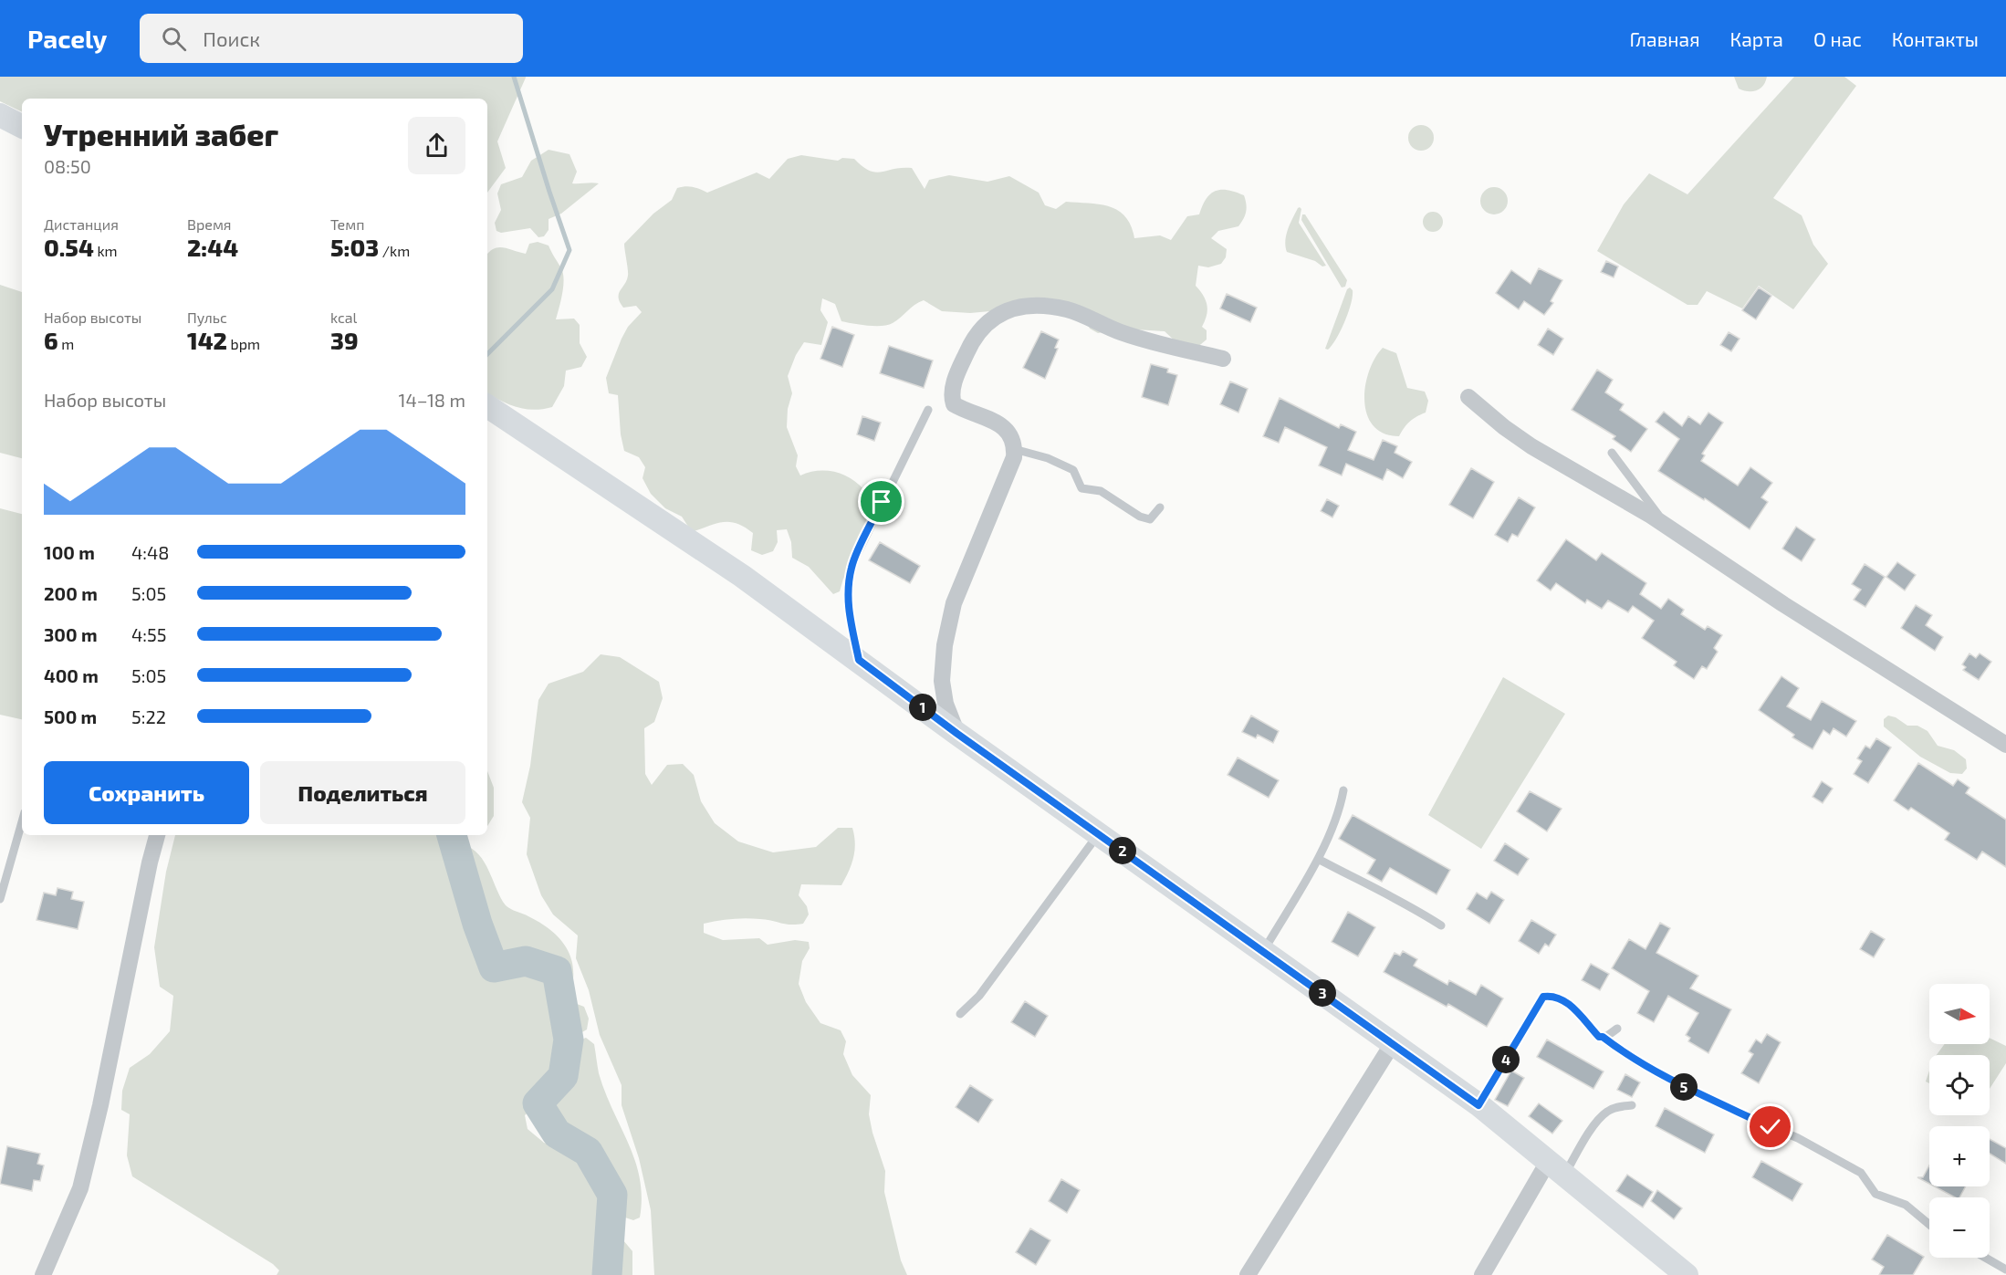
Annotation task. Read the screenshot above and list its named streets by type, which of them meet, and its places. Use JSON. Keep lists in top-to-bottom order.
{
  "north": "right",
  "page": {
    "header": "Pacely",
    "search": "Поиск",
    "nav": [
      "Главная",
      "Карта",
      "О нас",
      "Контакты"
    ],
    "heading": ["Утренний забег", "08:50"],
    "stats": [
      ["Дистанция", "0.54 km"],
      ["Время", "2:44"],
      ["Темп", "5:03 /km"],
      ["Набор высоты", "6 m"],
      ["Пульс", "142 bpm"],
      ["kcal", "39"]
    ],
    "chart": ["Набор высоты", "14–18 m"],
    "list": [
      {
        "name": "100 m",
        "note": "4:48"
      },
      {
        "name": "200 m",
        "note": "5:05"
      },
      {
        "name": "300 m",
        "note": "4:55"
      },
      {
        "name": "400 m",
        "note": "5:05"
      },
      {
        "name": "500 m",
        "note": "5:22"
      }
    ],
    "pins": [
      "1",
      "2",
      "3",
      "4",
      "5"
    ],
    "buttons": ["Сохранить", "Поделиться"],
    "map_buttons": ["+", "−"]
  }
}
